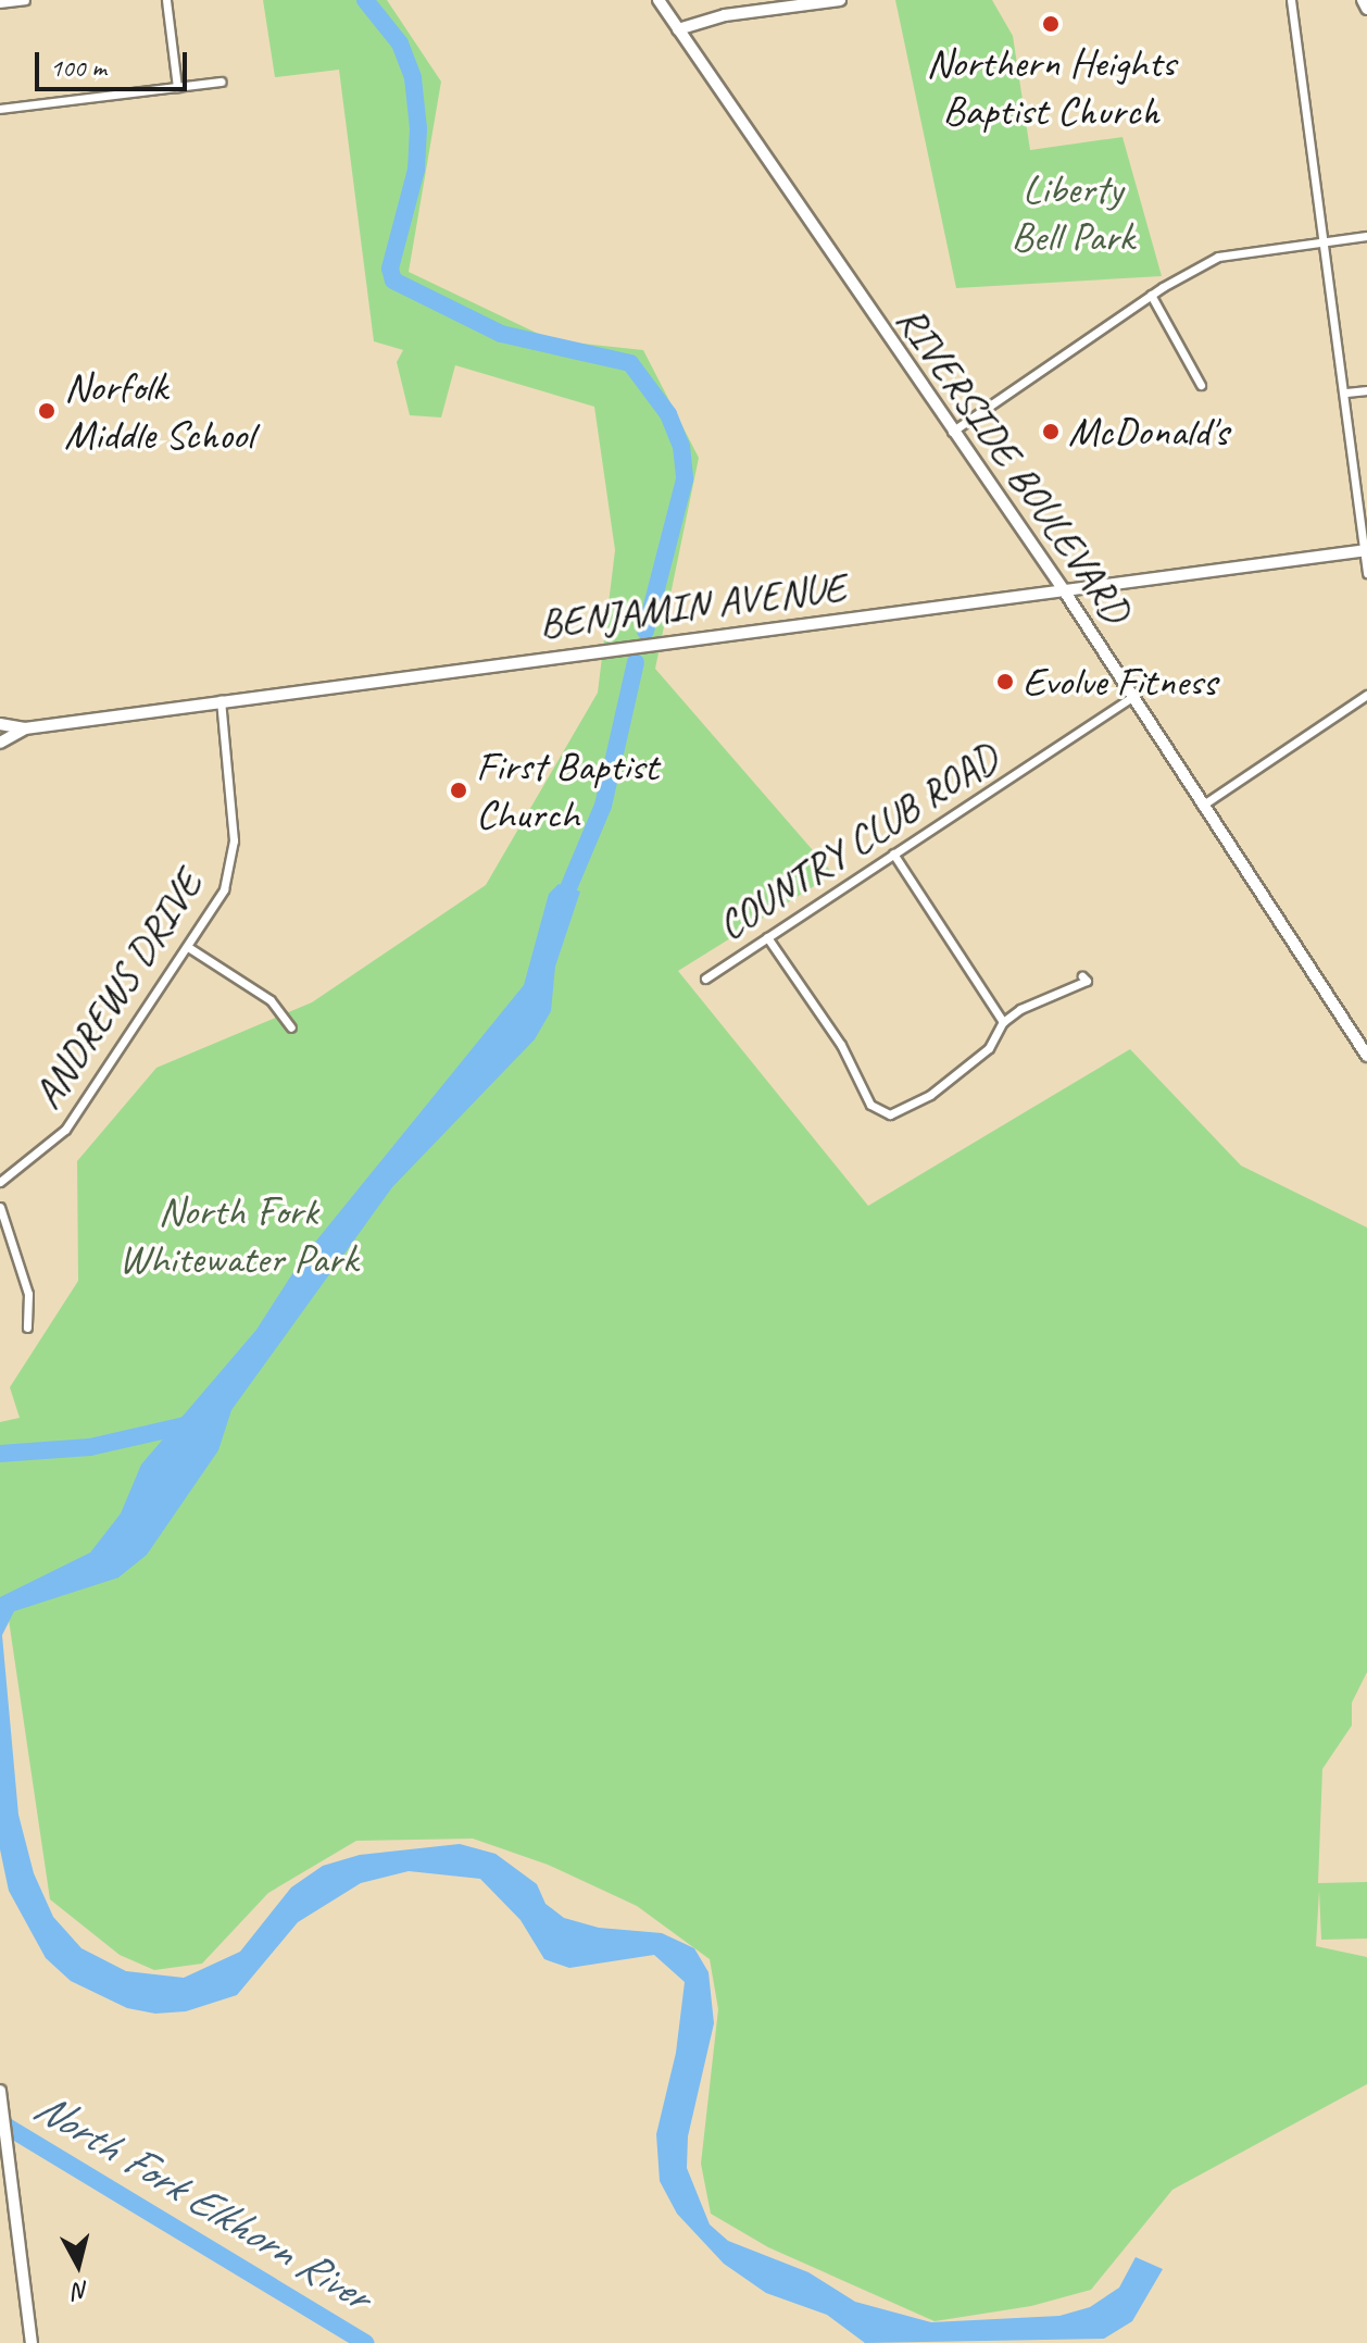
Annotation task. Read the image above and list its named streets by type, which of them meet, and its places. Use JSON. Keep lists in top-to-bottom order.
{
  "streets": {
    "main road": ["RIVERSIDE BOULEVARD", "BENJAMIN AVENUE"],
    "street": ["COUNTRY CLUB ROAD", "ANDREWS DRIVE"]
  },
  "crossings": [
    ["RIVERSIDE BOULEVARD", "BENJAMIN AVENUE"],
    ["RIVERSIDE BOULEVARD", "COUNTRY CLUB ROAD"],
    ["BENJAMIN AVENUE", "ANDREWS DRIVE"]
  ],
  "water": ["North Fork Elkhorn River"],
  "parks": ["Liberty Bell Park", "North Fork Whitewater Park"],
  "places": [
    "Northern Heights Baptist Church",
    "Norfolk Middle School",
    "McDonald's",
    "Evolve Fitness",
    "First Baptist Church"
  ],
  "scale_bar": "100 m",
  "north": "bottom"
}
